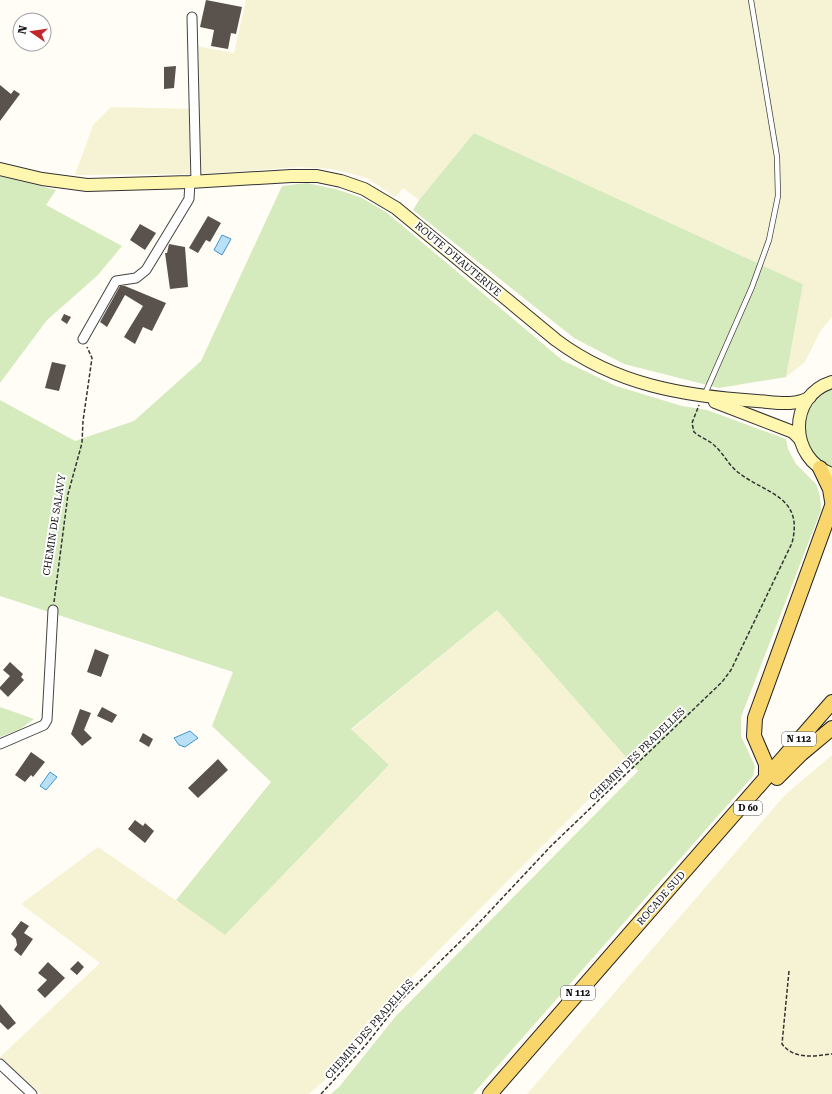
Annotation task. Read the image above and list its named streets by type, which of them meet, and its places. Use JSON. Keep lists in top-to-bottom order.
{
  "streets": {
    "main road": ["N 112", "D 60", "ROCADE SUD"],
    "street": ["ROUTE D'HAUTERIVE"],
    "path": ["CHEMIN DE SALAVY", "CHEMIN DES PRADELLES"]
  },
  "crossings": [
    ["ROUTE D'HAUTERIVE", "CHEMIN DES PRADELLES"],
    ["D 60", "ROCADE SUD"]
  ],
  "north": "left"
}
